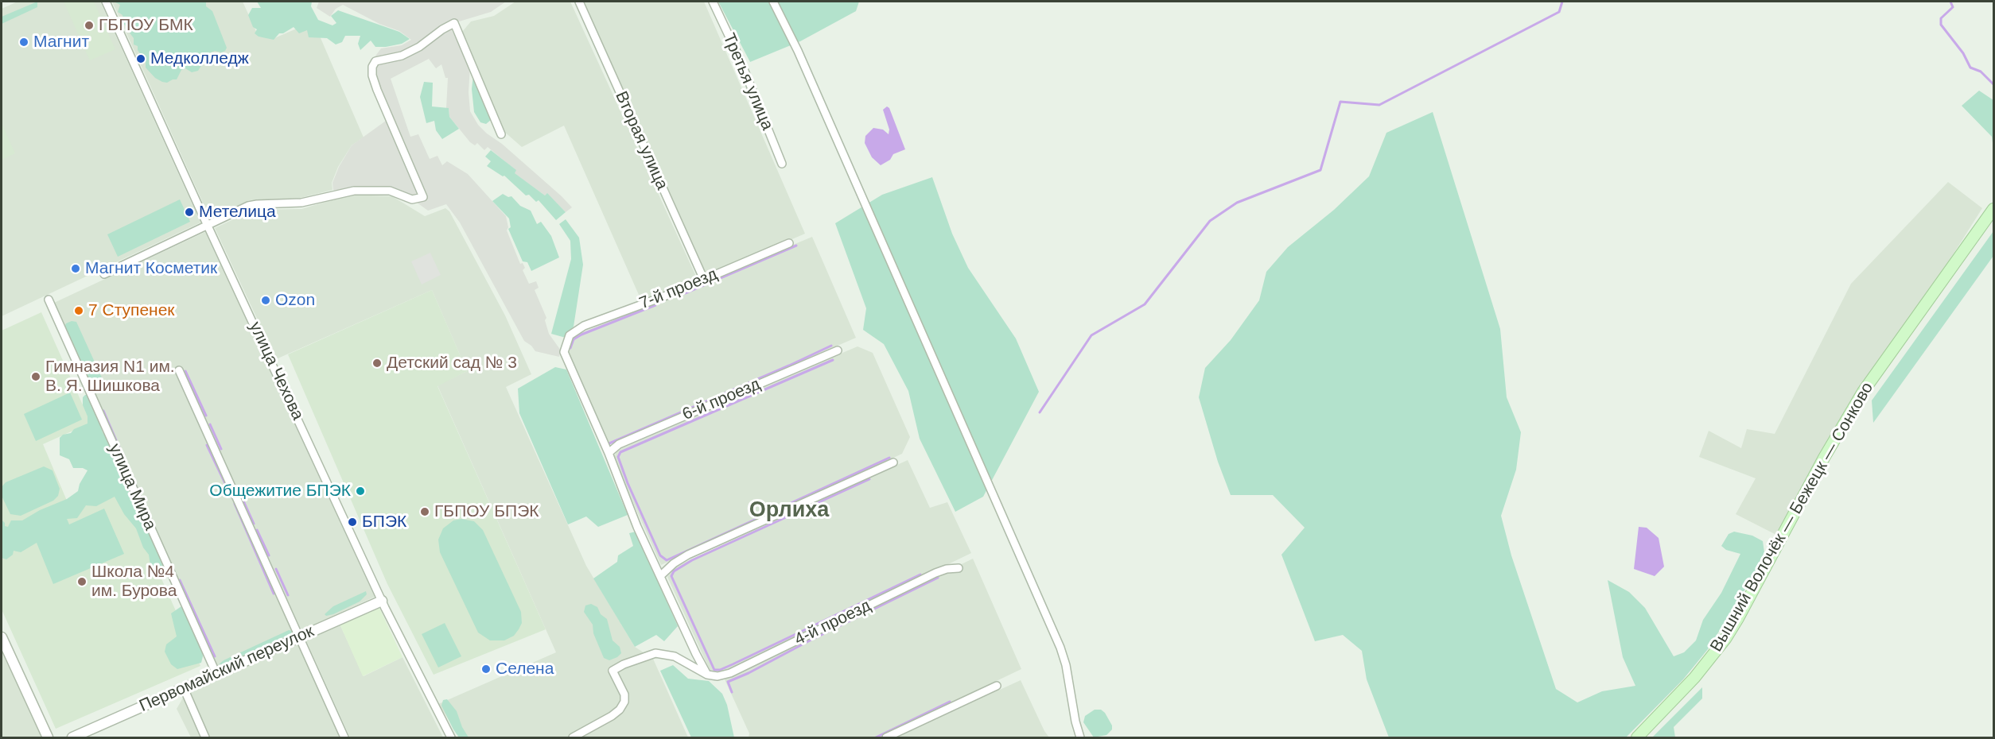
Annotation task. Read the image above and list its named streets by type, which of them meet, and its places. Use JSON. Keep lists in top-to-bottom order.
{
  "streets": {
    "main road": ["Вышний Волочёк — Бежецк — Сонково"],
    "street": [
      "Третья улица",
      "Вторая улица",
      "7-й проезд",
      "улица Чехова",
      "6-й проезд",
      "улица Мира",
      "4-й проезд",
      "Первомайский переулок"
    ]
  },
  "crossings": [
    ["Вторая улица", "7-й проезд"],
    ["7-й проезд", "6-й проезд"],
    ["улица Чехова", "Первомайский переулок"],
    ["улица Мира", "Первомайский переулок"]
  ],
  "districts": ["Орлиха"],
  "places": [
    "ГБПОУ БМК",
    "Магнит",
    "Медколледж",
    "Метелица",
    "Магнит Косметик",
    "Ozon",
    "7 Ступенек",
    "Детский сад № 3",
    "Гимназия N1 им. В. Я. Шишкова",
    "Общежитие БПЭК",
    "ГБПОУ БПЭК",
    "БПЭК",
    "Школа №4 им. Бурова",
    "Селена"
  ]
}
